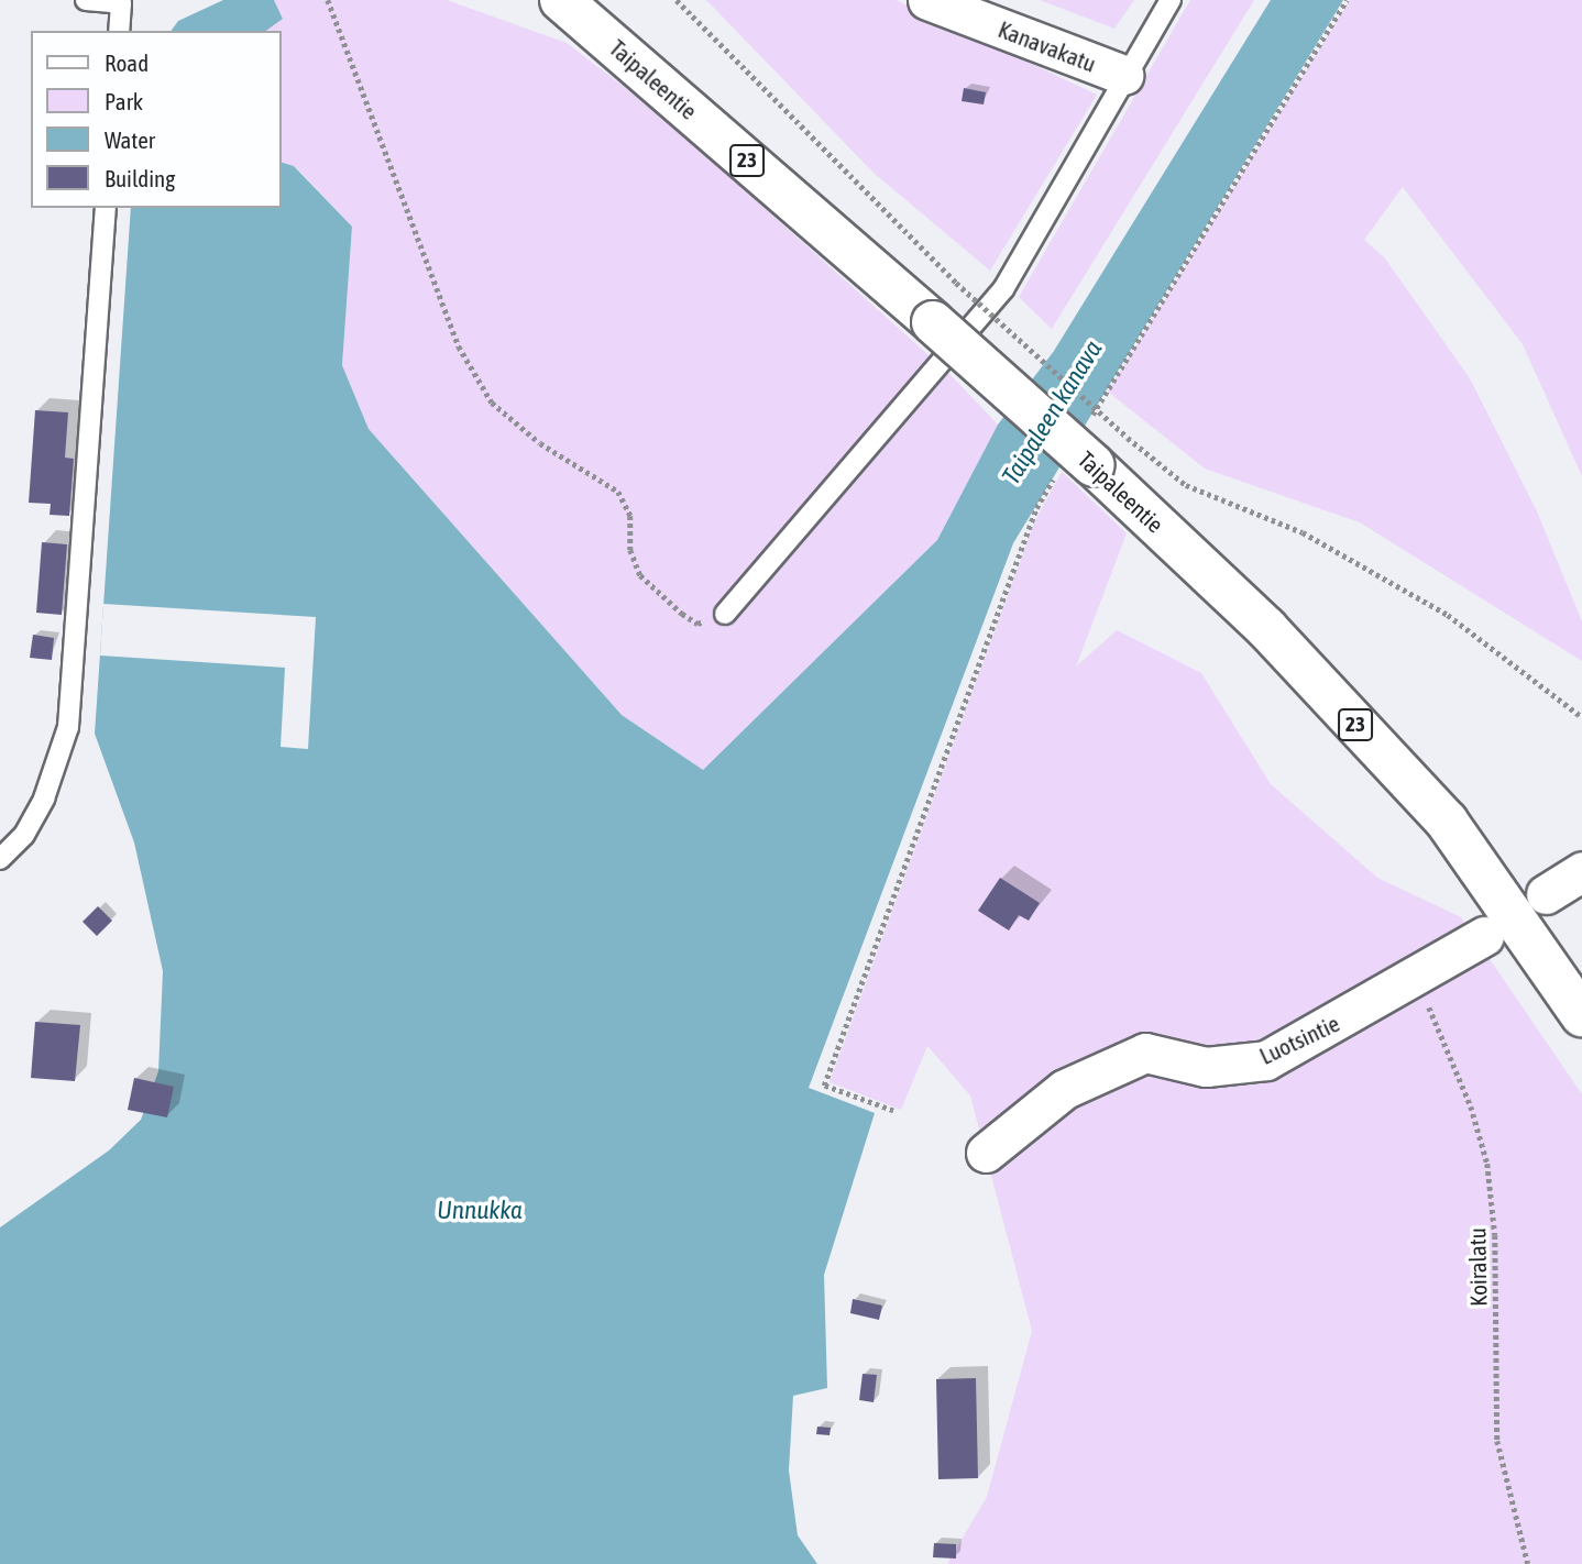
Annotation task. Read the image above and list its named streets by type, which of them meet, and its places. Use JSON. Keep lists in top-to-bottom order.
{
  "streets": {
    "highway": ["Taipaleentie", "23"],
    "street": ["Kanavakatu", "Luotsintie"],
    "path": ["Koiralatu"]
  },
  "crossings": [
    ["Luotsintie", "Koiralatu"]
  ],
  "water": ["Taipaleen kanava", "Unnukka"],
  "legend": [
    "Road",
    "Park",
    "Water",
    "Building"
  ]
}
